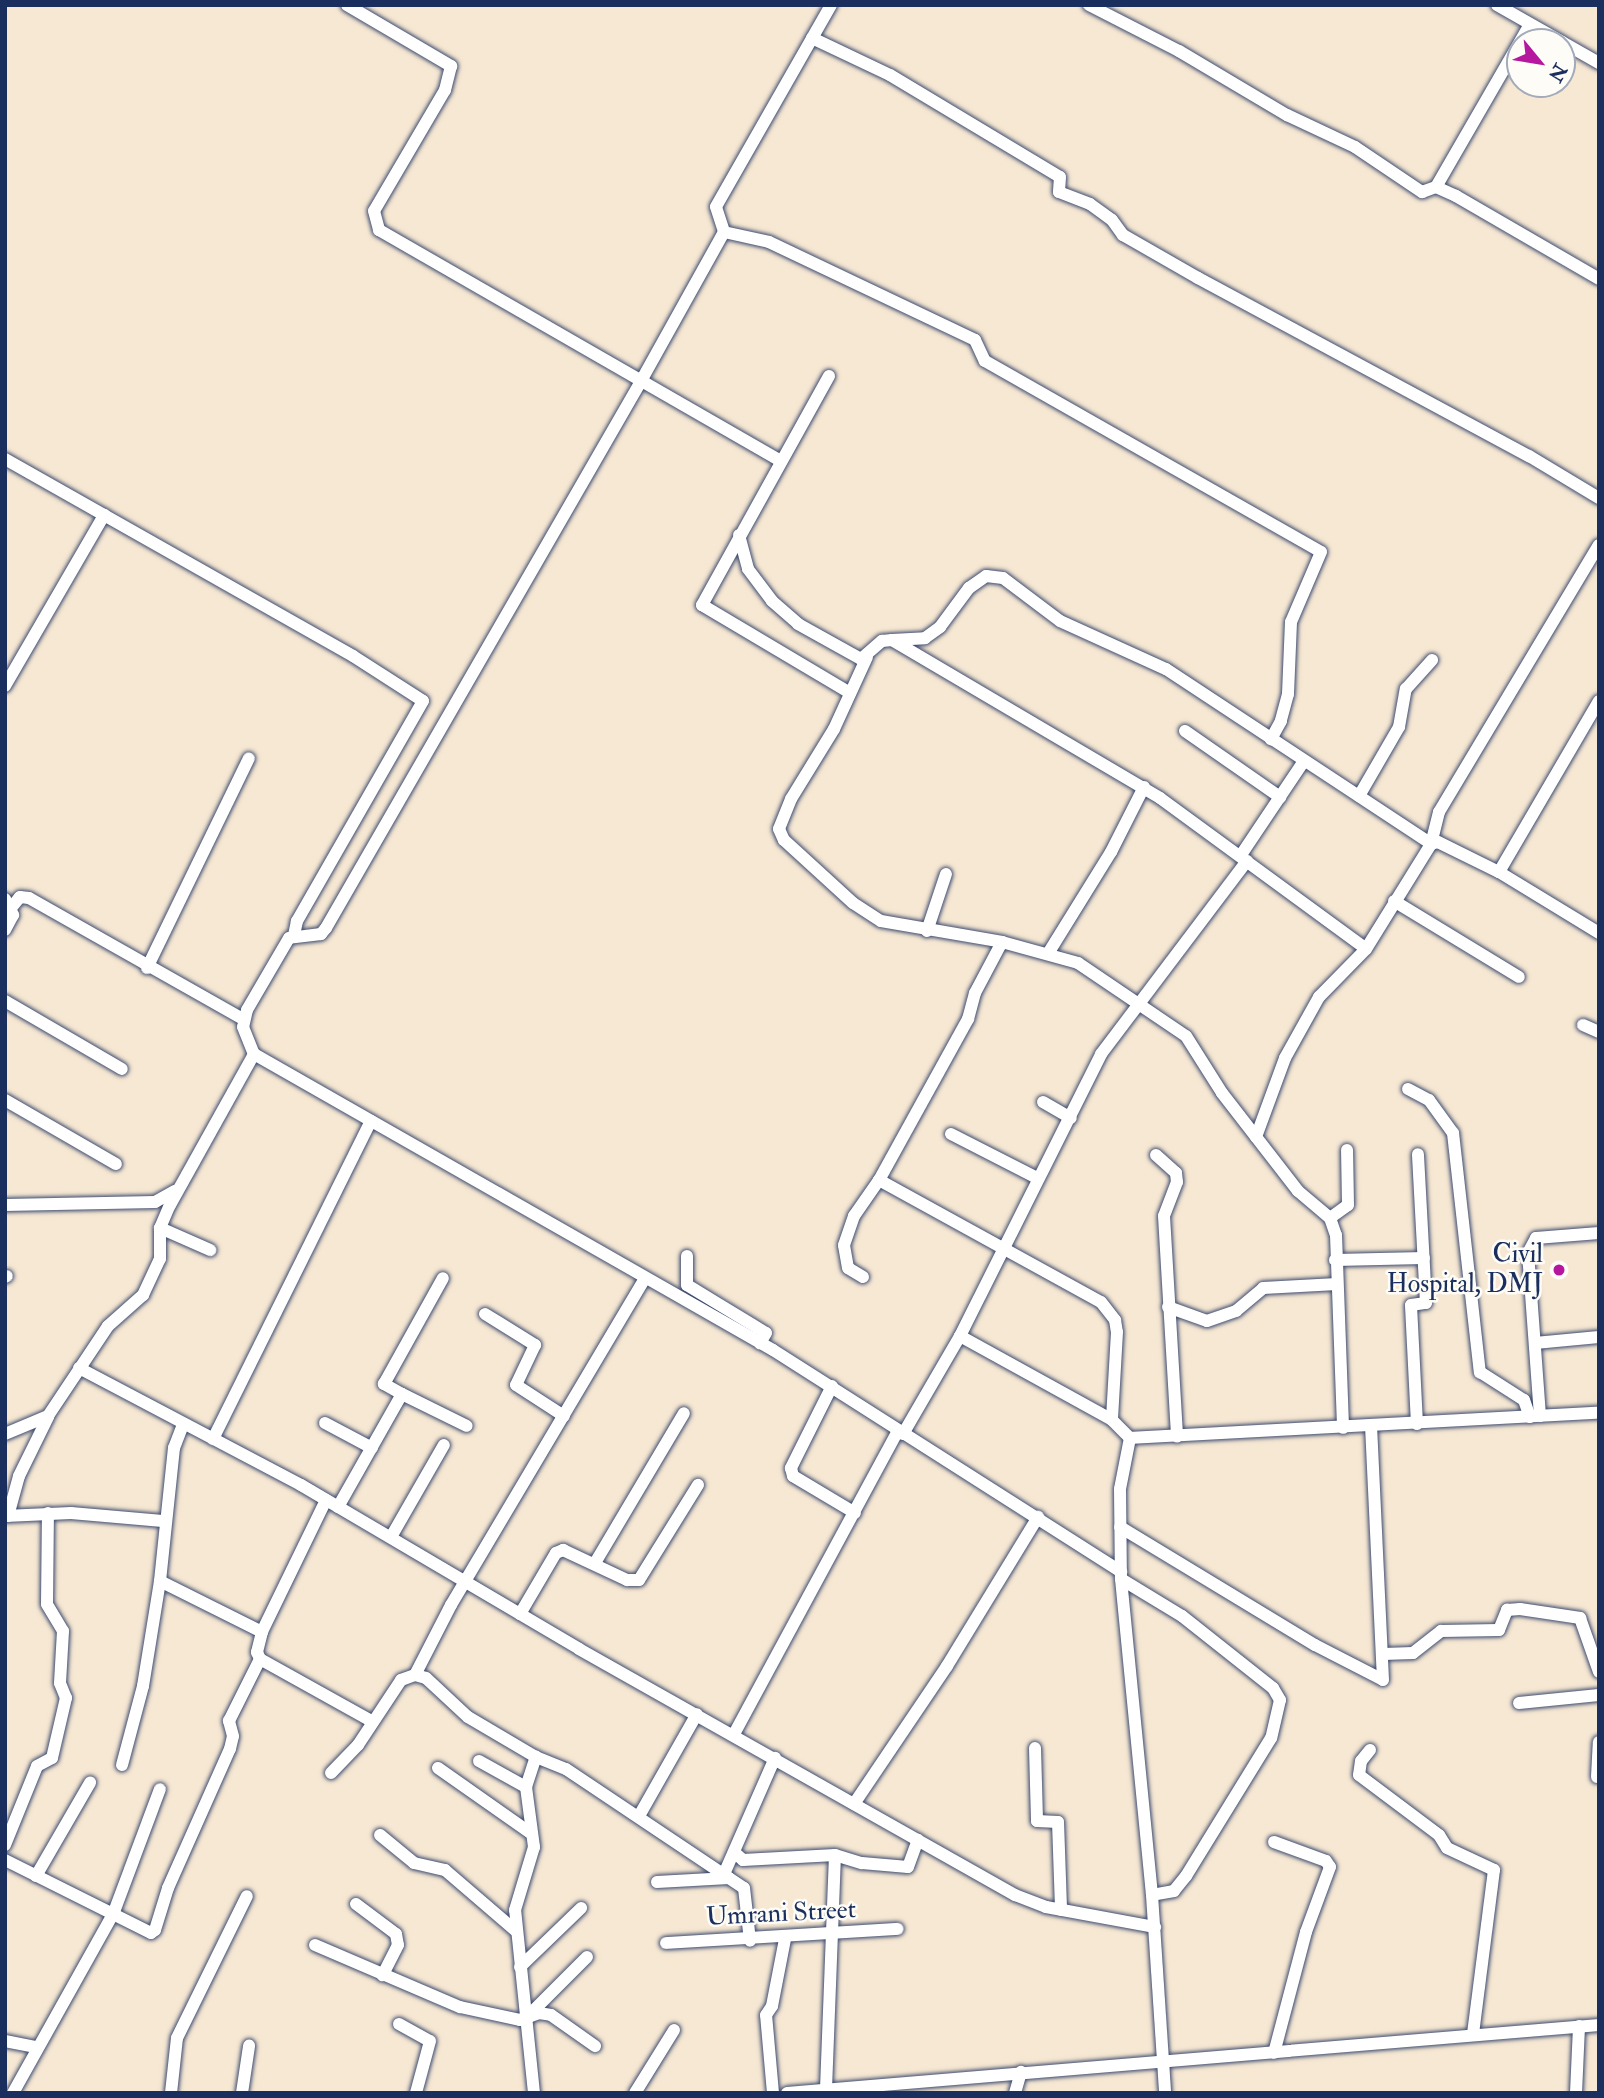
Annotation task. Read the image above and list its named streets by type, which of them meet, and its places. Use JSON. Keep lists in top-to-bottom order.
{
  "streets": {
    "street": ["Umrani Street"]
  },
  "places": ["Civil Hospital, DMJ"],
  "north": "bottom right"
}
